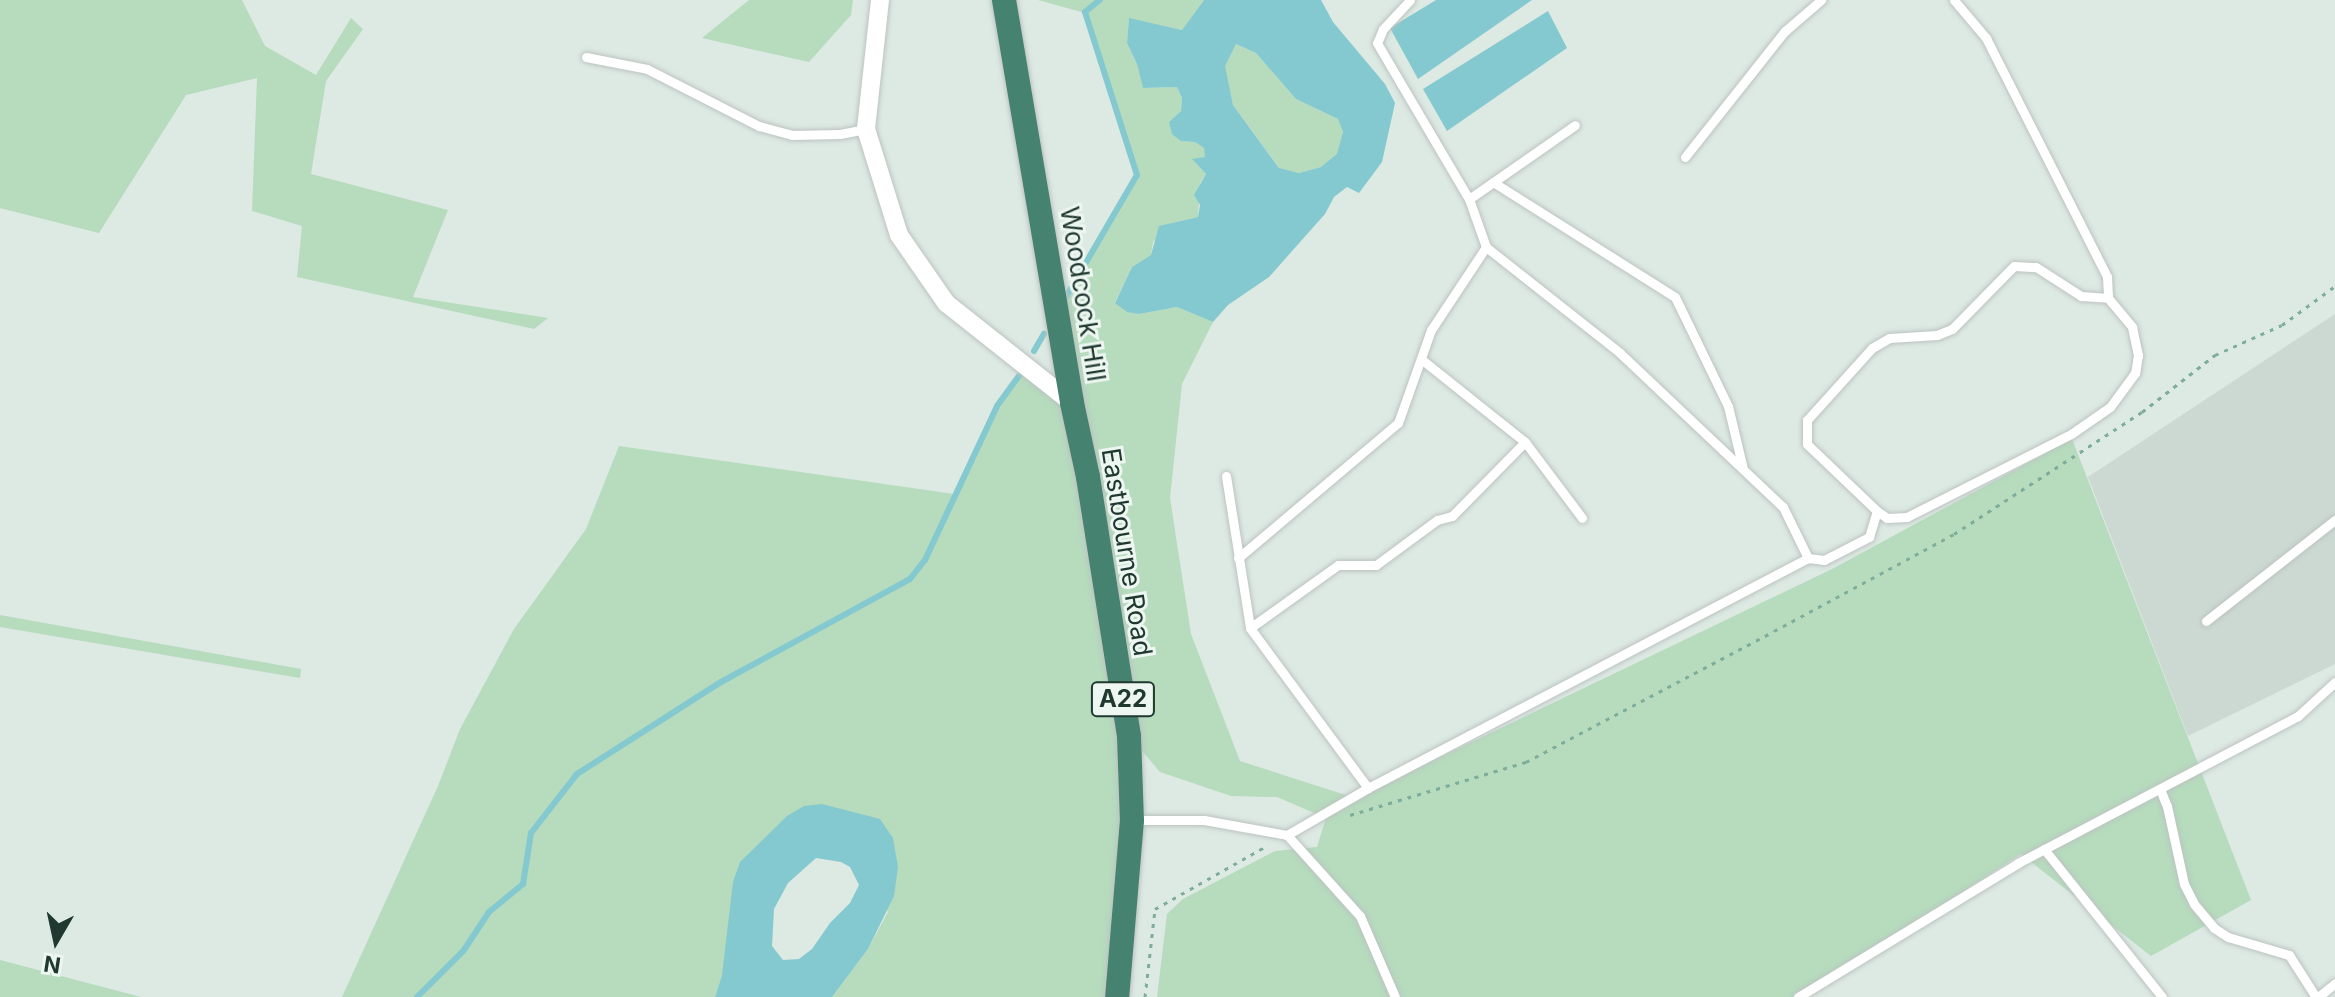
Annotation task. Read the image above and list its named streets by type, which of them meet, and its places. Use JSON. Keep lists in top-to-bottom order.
{
  "streets": {
    "highway": ["Woodcock Hill", "Eastbourne Road", "A22"]
  },
  "crossings": [
    ["Woodcock Hill", "Eastbourne Road"]
  ],
  "north": "bottom"
}
